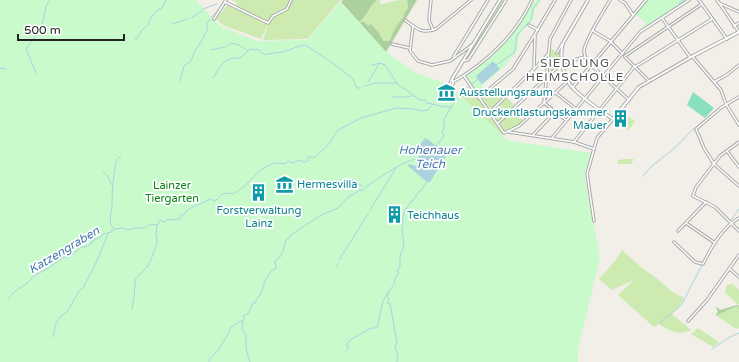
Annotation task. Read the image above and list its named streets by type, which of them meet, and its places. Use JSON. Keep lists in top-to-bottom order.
{
  "districts": ["SIEDLUNG HEIMSCHOLLE"],
  "water": ["Hohenauer Teich", "Katzengraben"],
  "parks": ["Lainzer Tiergarten"],
  "places": {
    "museum": ["Ausstellungsraum", "Hermesvilla"],
    "building": ["Druckentlastungskammer Mauer", "Forstverwaltung Lainz", "Teichhaus"]
  },
  "scale_bar": "500 m"
}
